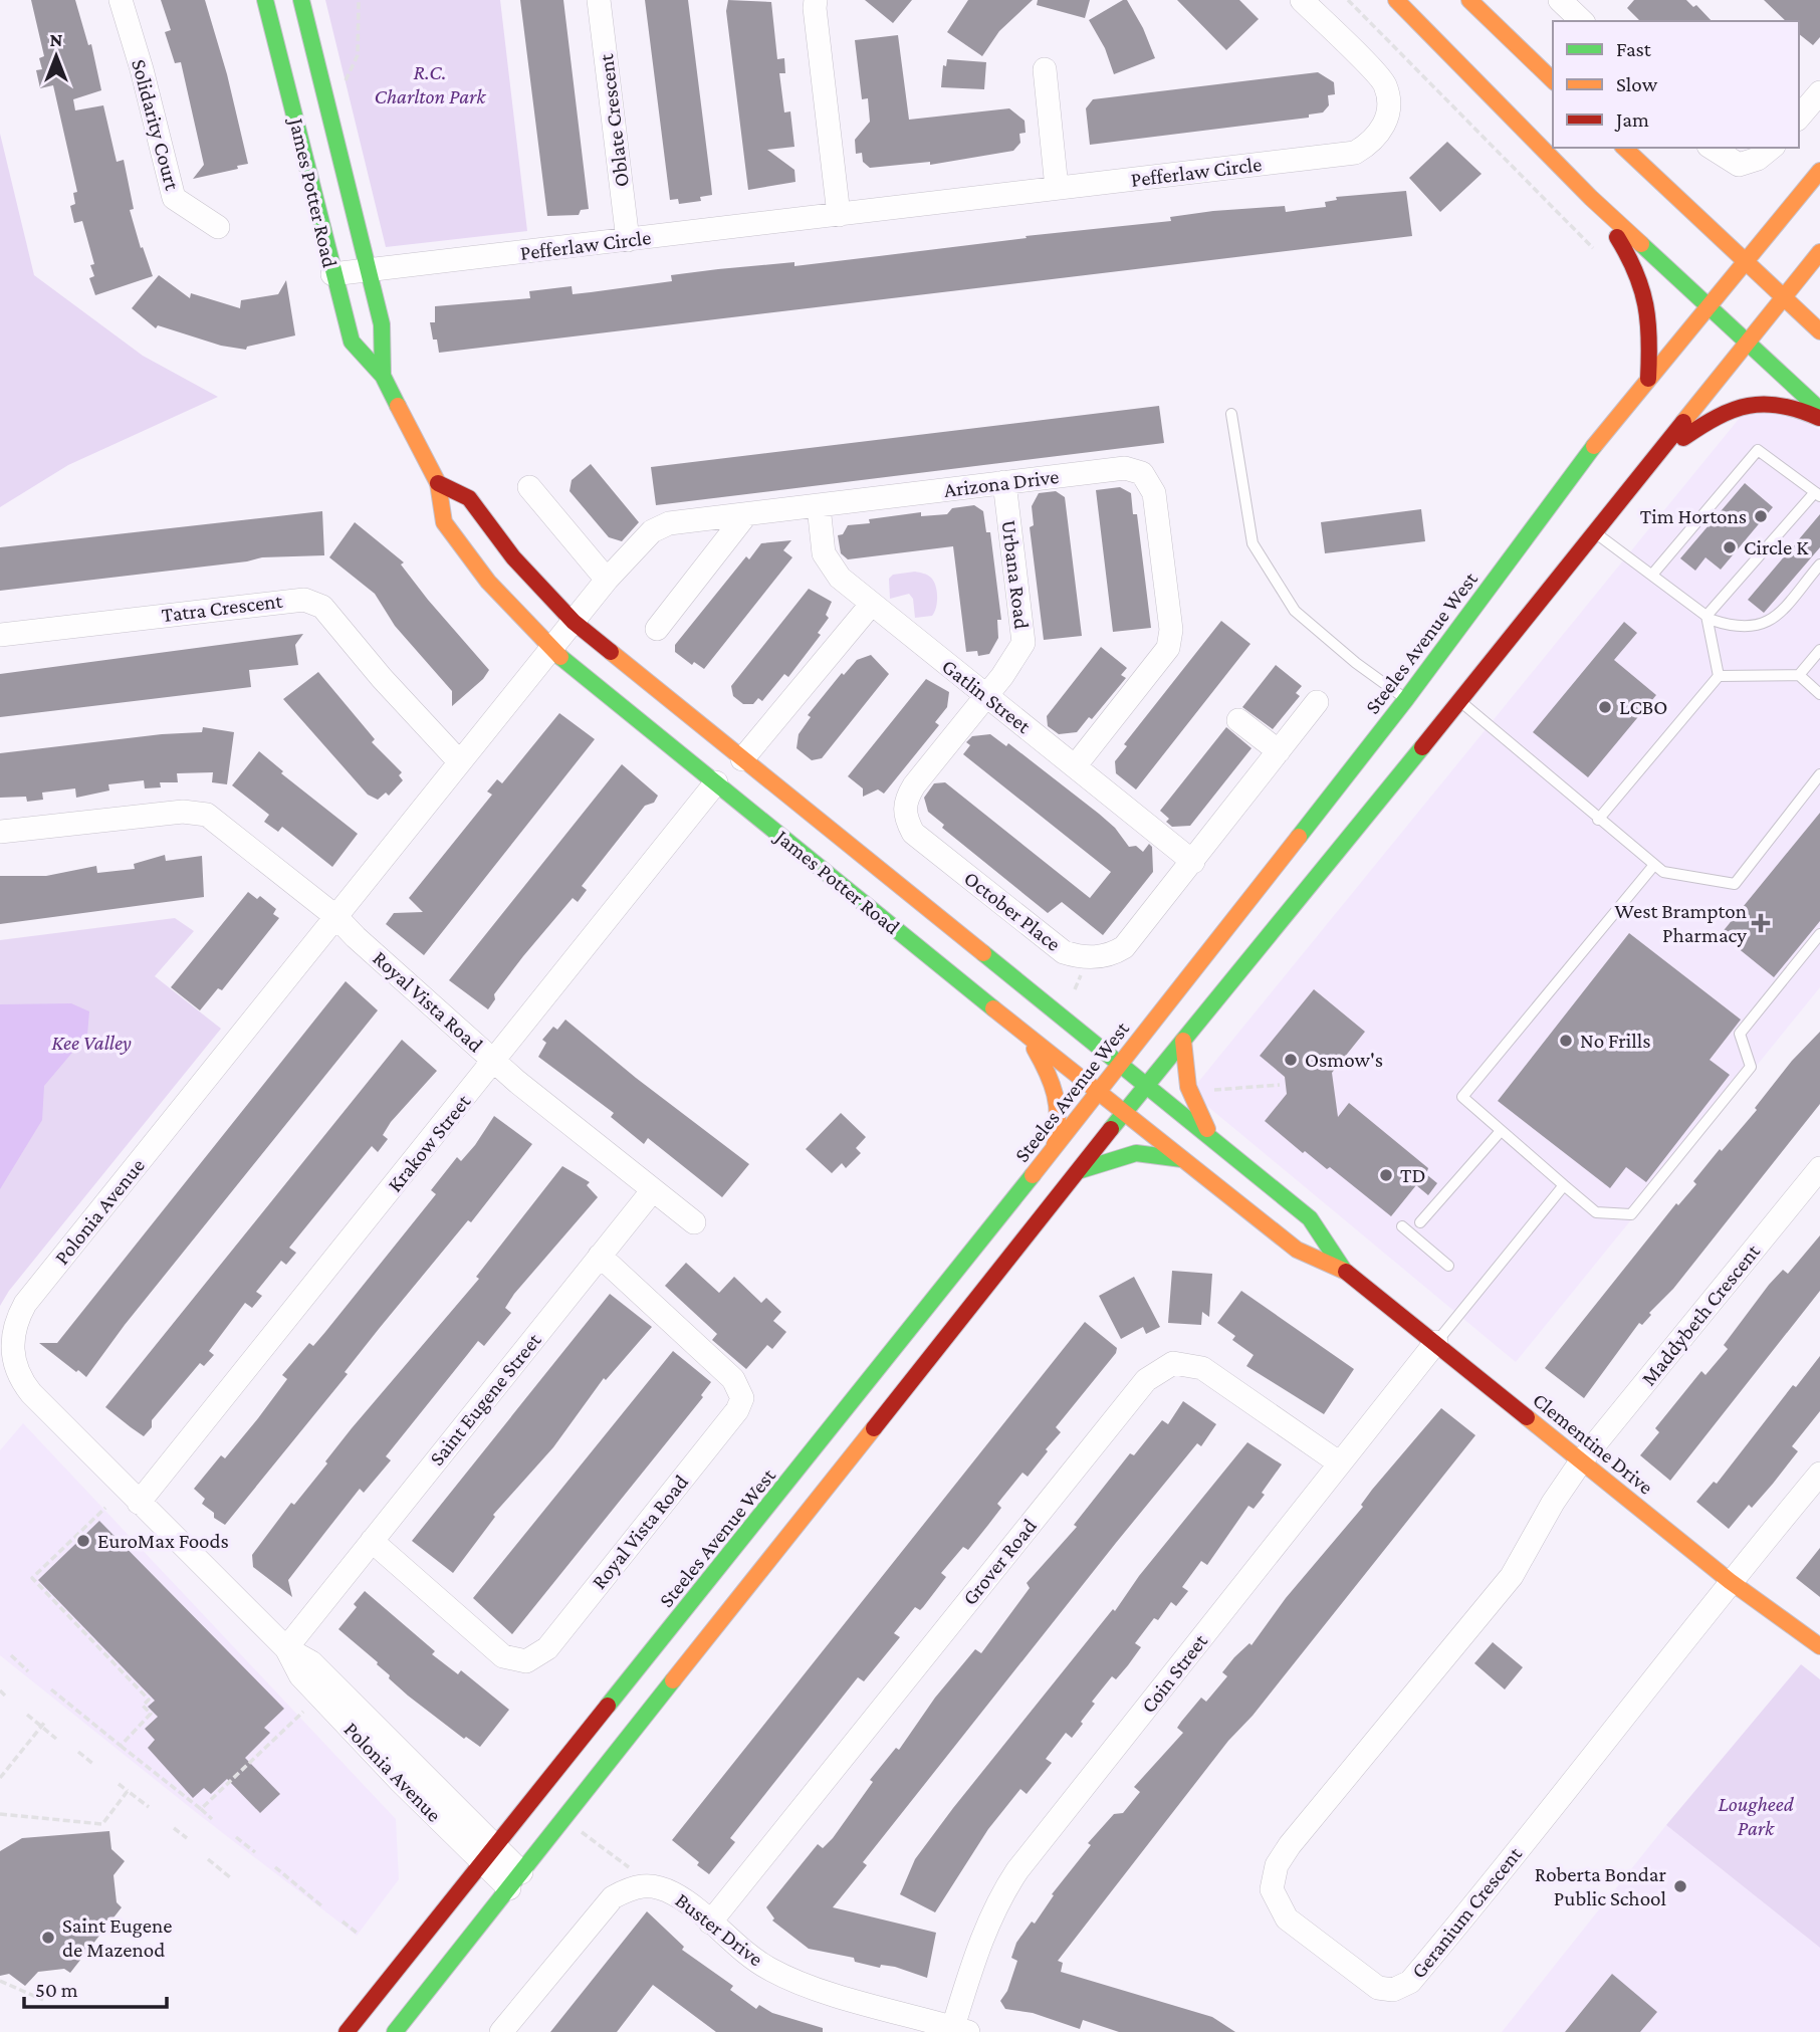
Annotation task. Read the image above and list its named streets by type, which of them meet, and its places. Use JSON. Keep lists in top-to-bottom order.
{
  "streets": {
    "main road": ["James Potter Road", "Steeles Avenue West", "Clementine Drive"],
    "street": [
      "Oblate Crescent",
      "Solidarity Court",
      "Pefferlaw Circle",
      "Arizona Drive",
      "Urbana Road",
      "Tatra Crescent",
      "Gatlin Street",
      "October Place",
      "Royal Vista Road",
      "Krakow Street",
      "Polonia Avenue",
      "Maddybeth Crescent",
      "Saint Eugene Street",
      "Grover Road",
      "Coin Street",
      "Geranium Crescent",
      "Buster Drive"
    ]
  },
  "crossings": [
    ["Oblate Crescent", "Pefferlaw Circle"],
    ["Pefferlaw Circle", "James Potter Road"],
    ["James Potter Road", "Arizona Drive"],
    ["James Potter Road", "Steeles Avenue West"],
    ["James Potter Road", "Krakow Street"],
    ["James Potter Road", "Clementine Drive"],
    ["Arizona Drive", "Urbana Road"],
    ["Arizona Drive", "Gatlin Street"],
    ["Urbana Road", "Gatlin Street"],
    ["Urbana Road", "October Place"],
    ["Tatra Crescent", "Polonia Avenue"],
    ["Steeles Avenue West", "Polonia Avenue"],
    ["Gatlin Street", "October Place"],
    ["Royal Vista Road", "Krakow Street"],
    ["Royal Vista Road", "Polonia Avenue"],
    ["Royal Vista Road", "Saint Eugene Street"],
    ["Krakow Street", "Polonia Avenue"],
    ["Polonia Avenue", "Saint Eugene Street"],
    ["Maddybeth Crescent", "Clementine Drive"],
    ["Maddybeth Crescent", "Geranium Crescent"],
    ["Clementine Drive", "Coin Street"],
    ["Clementine Drive", "Geranium Crescent"],
    ["Grover Road", "Coin Street"],
    ["Grover Road", "Buster Drive"],
    ["Coin Street", "Buster Drive"]
  ],
  "parks": ["R.C. Charlton Park", "Kee Valley", "Lougheed Park"],
  "places": {
    "other": [
      "Tim Hortons",
      "Circle K",
      "LCBO",
      "No Frills",
      "Osmow's",
      "TD",
      "EuroMax Foods",
      "Roberta Bondar Public School",
      "Saint Eugene de Mazenod"
    ],
    "health": ["West Brampton Pharmacy"]
  },
  "legend": ["Fast", "Slow", "Jam"],
  "scale_bar": "50 m",
  "north": "top"
}
